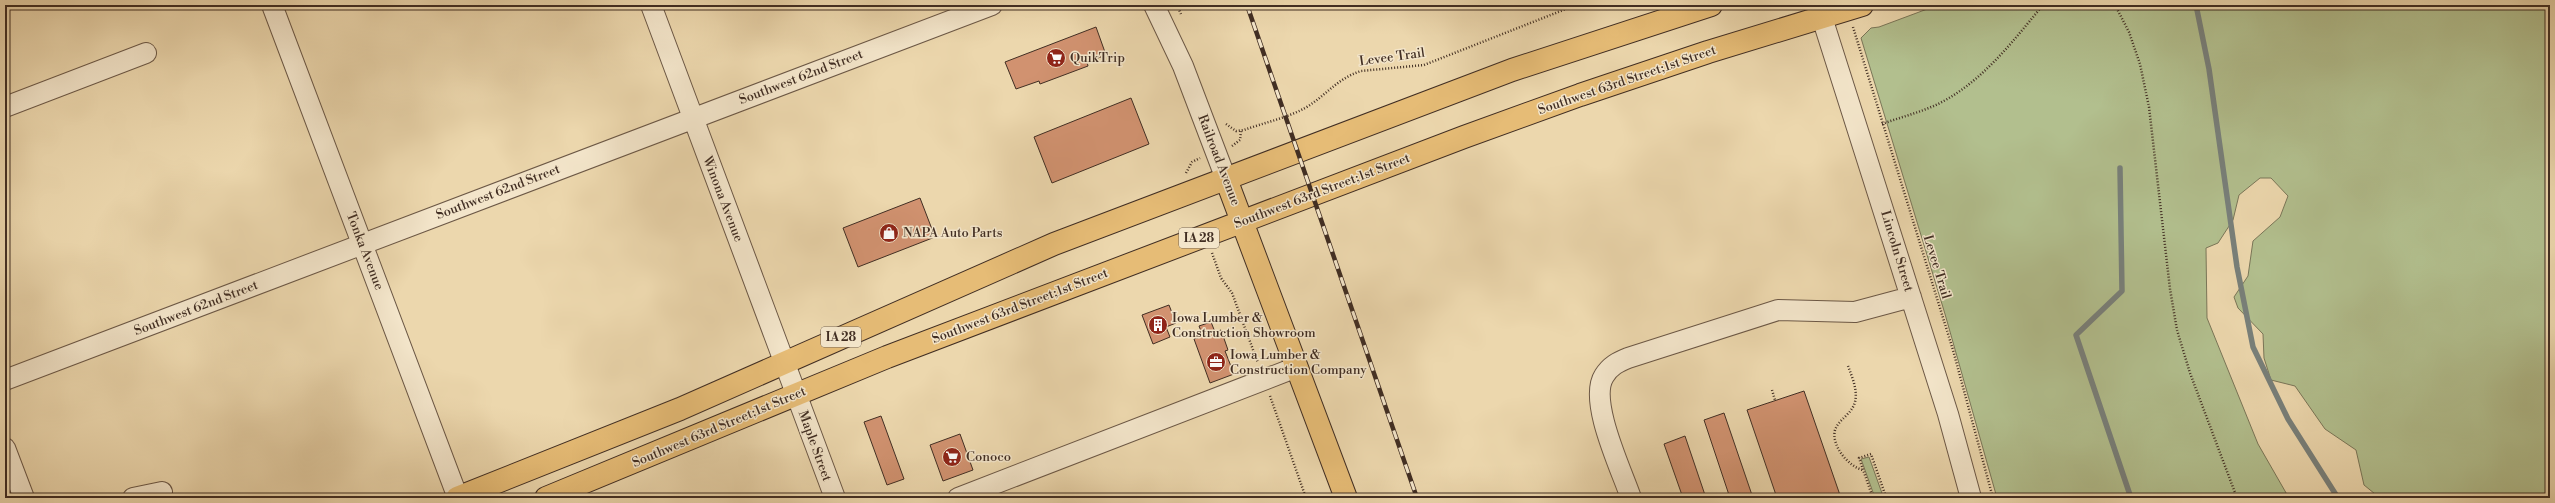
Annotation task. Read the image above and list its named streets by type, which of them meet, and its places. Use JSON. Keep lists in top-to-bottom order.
{
  "streets": {
    "main road": ["Southwest 63rd Street;1st Street", "Railroad Avenue", "IA 28"],
    "street": [
      "Southwest 62nd Street",
      "Winona Avenue",
      "Tonka Avenue",
      "Lincoln Street",
      "Maple Street"
    ],
    "path": ["Levee Trail"]
  },
  "crossings": [
    ["Southwest 62nd Street", "Winona Avenue"],
    ["Southwest 62nd Street", "Tonka Avenue"],
    ["Southwest 63rd Street;1st Street", "Railroad Avenue"],
    ["Southwest 63rd Street;1st Street", "Winona Avenue"],
    ["Southwest 63rd Street;1st Street", "Lincoln Street"],
    ["Southwest 63rd Street;1st Street", "Maple Street"],
    ["Railroad Avenue", "IA 28"],
    ["Winona Avenue", "IA 28"],
    ["Winona Avenue", "Maple Street"],
    ["IA 28", "Tonka Avenue"]
  ],
  "places": {
    "supermarket": ["QuikTrip", "Conoco"],
    "shop": ["NAPA Auto Parts"],
    "building": ["Iowa Lumber & Construction Showroom"],
    "office": ["Iowa Lumber & Construction Company"]
  }
}
